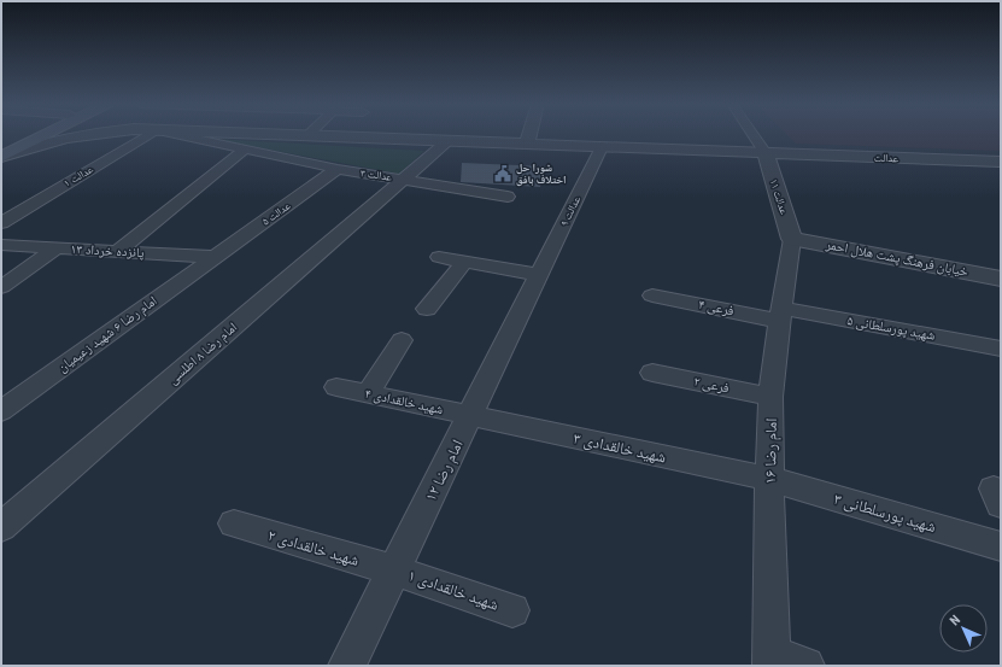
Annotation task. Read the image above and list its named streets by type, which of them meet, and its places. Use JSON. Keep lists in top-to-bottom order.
{
  "streets": {
    "street": [
      "عدالت",
      "عدالت ۳",
      "عدالت ۱",
      "عدالت ۱۱",
      "عدالت ۹",
      "عدالت ۵",
      "پانزده خرداد ۱۳",
      "خیابان فرهنگ پشت هلال احمر",
      "فرعی ۴",
      "شهید پورسلطانی ۵",
      "امام رضا ۶ شهید زعیمیان",
      "امام رضا ۸ اطلسی",
      "فرعی ۲",
      "شهید خالقدادی ۴",
      "شهید خالقدادی ۳",
      "امام رضا ۱۶",
      "امام رضا ۱۲",
      "شهید پورسلطانی ۳",
      "شهید خالقدادی ۲",
      "شهید خالقدادی ۱"
    ]
  },
  "crossings": [
    ["عدالت", "عدالت ۱۱"],
    ["عدالت", "عدالت ۹"],
    ["عدالت", "امام رضا ۸ اطلسی"],
    ["عدالت ۳", "عدالت ۵"],
    ["عدالت ۳", "امام رضا ۸ اطلسی"],
    ["عدالت ۱۱", "خیابان فرهنگ پشت هلال احمر"],
    ["عدالت ۱۱", "امام رضا ۱۶"],
    ["عدالت ۹", "امام رضا ۱۲"],
    ["عدالت ۵", "پانزده خرداد ۱۳"],
    ["عدالت ۵", "امام رضا ۶ شهید زعیمیان"],
    ["پانزده خرداد ۱۳", "امام رضا ۶ شهید زعیمیان"],
    ["خیابان فرهنگ پشت هلال احمر", "امام رضا ۱۶"],
    ["فرعی ۴", "شهید پورسلطانی ۵"],
    ["فرعی ۴", "امام رضا ۱۶"],
    ["شهید پورسلطانی ۵", "امام رضا ۱۶"],
    ["فرعی ۲", "امام رضا ۱۶"],
    ["شهید خالقدادی ۴", "شهید خالقدادی ۳"],
    ["شهید خالقدادی ۴", "امام رضا ۱۲"],
    ["شهید خالقدادی ۳", "امام رضا ۱۶"],
    ["شهید خالقدادی ۳", "امام رضا ۱۲"],
    ["شهید خالقدادی ۳", "شهید پورسلطانی ۳"],
    ["امام رضا ۱۶", "شهید پورسلطانی ۳"],
    ["امام رضا ۱۲", "شهید خالقدادی ۲"],
    ["امام رضا ۱۲", "شهید خالقدادی ۱"],
    ["شهید خالقدادی ۲", "شهید خالقدادی ۱"]
  ],
  "places": {
    "public building": ["شورا حل اختلاف بافق"]
  },
  "north": "top left"
}
